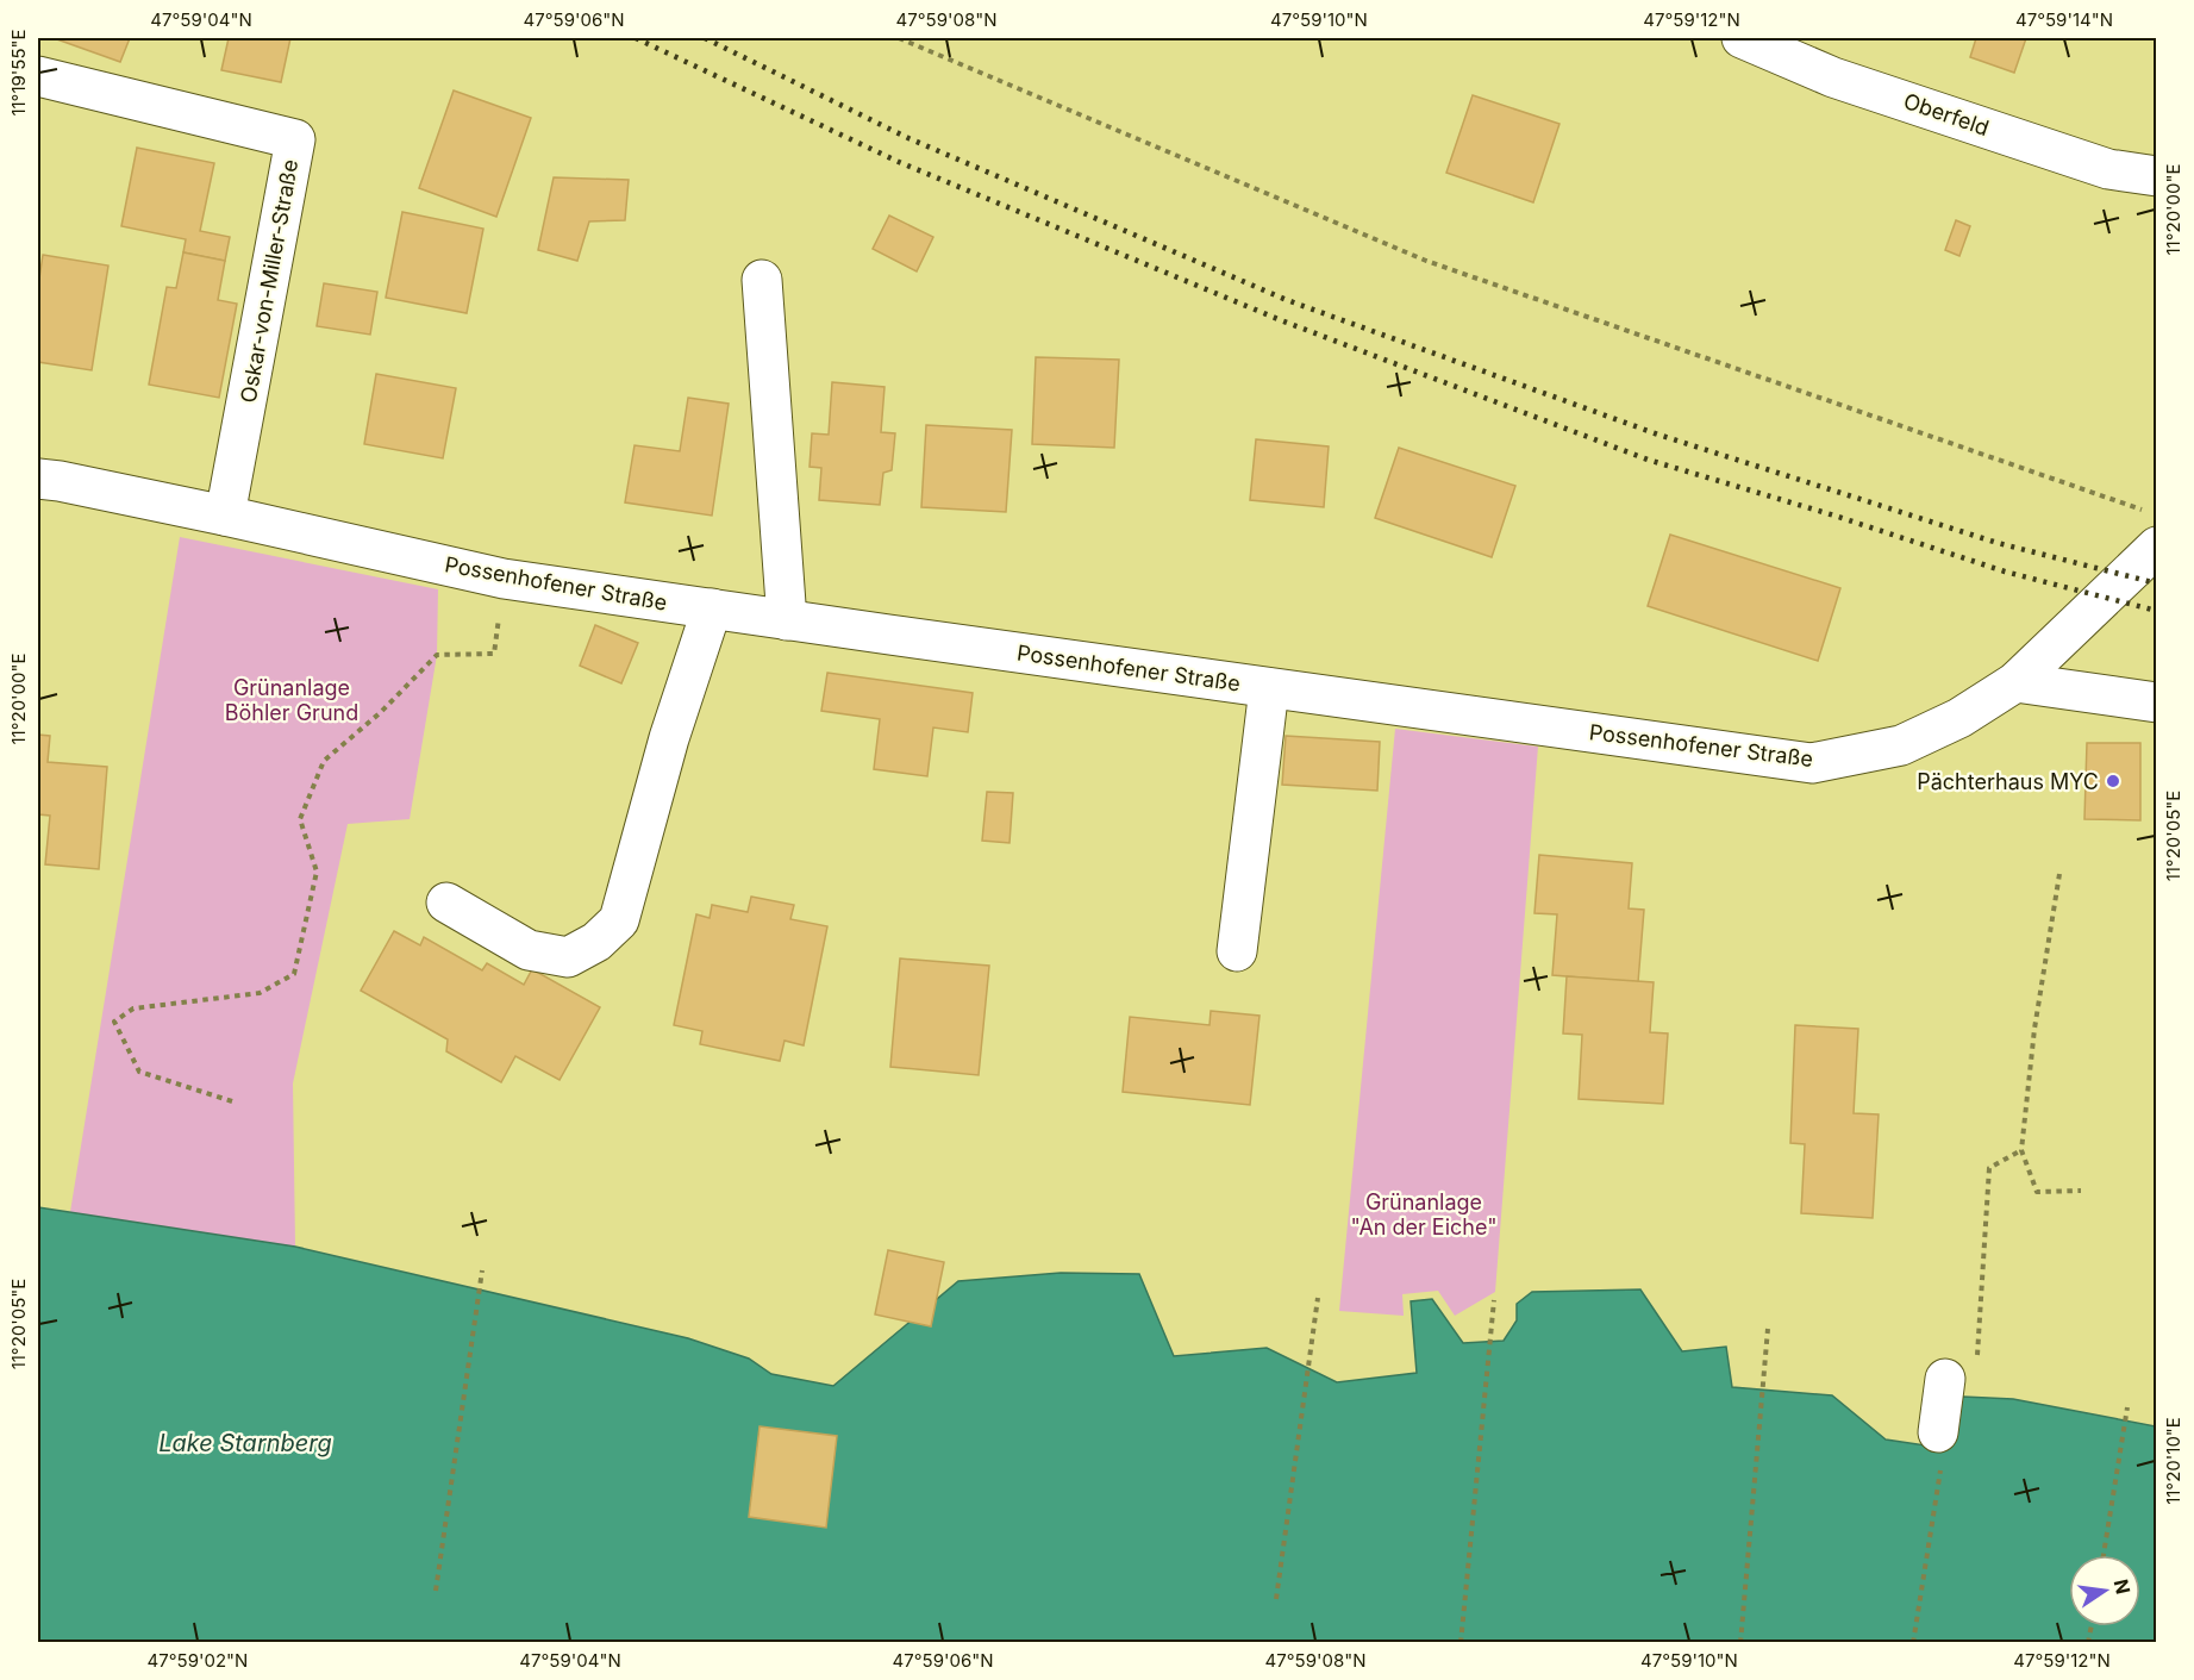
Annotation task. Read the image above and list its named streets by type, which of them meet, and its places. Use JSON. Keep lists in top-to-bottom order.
{
  "streets": {
    "main road": ["Oberfeld", "Oskar-von-Miller-Straße", "Possenhofener Straße"]
  },
  "crossings": [
    ["Oskar-von-Miller-Straße", "Possenhofener Straße"]
  ],
  "water": ["Lake Starnberg"],
  "parks": ["Grünanlage Böhler Grund", "Grünanlage \"An der Eiche\""],
  "places": ["Pächterhaus MYC"],
  "north": "right",
  "coordinates": [
    "47°59'04\"N",
    "47°59'06\"N",
    "47°59'08\"N",
    "47°59'10\"N",
    "47°59'12\"N",
    "47°59'14\"N",
    "11°19'55\"E",
    "11°20'00\"E",
    "11°20'05\"E",
    "11°20'10\"E",
    "47°59'02\"N"
  ]
}
